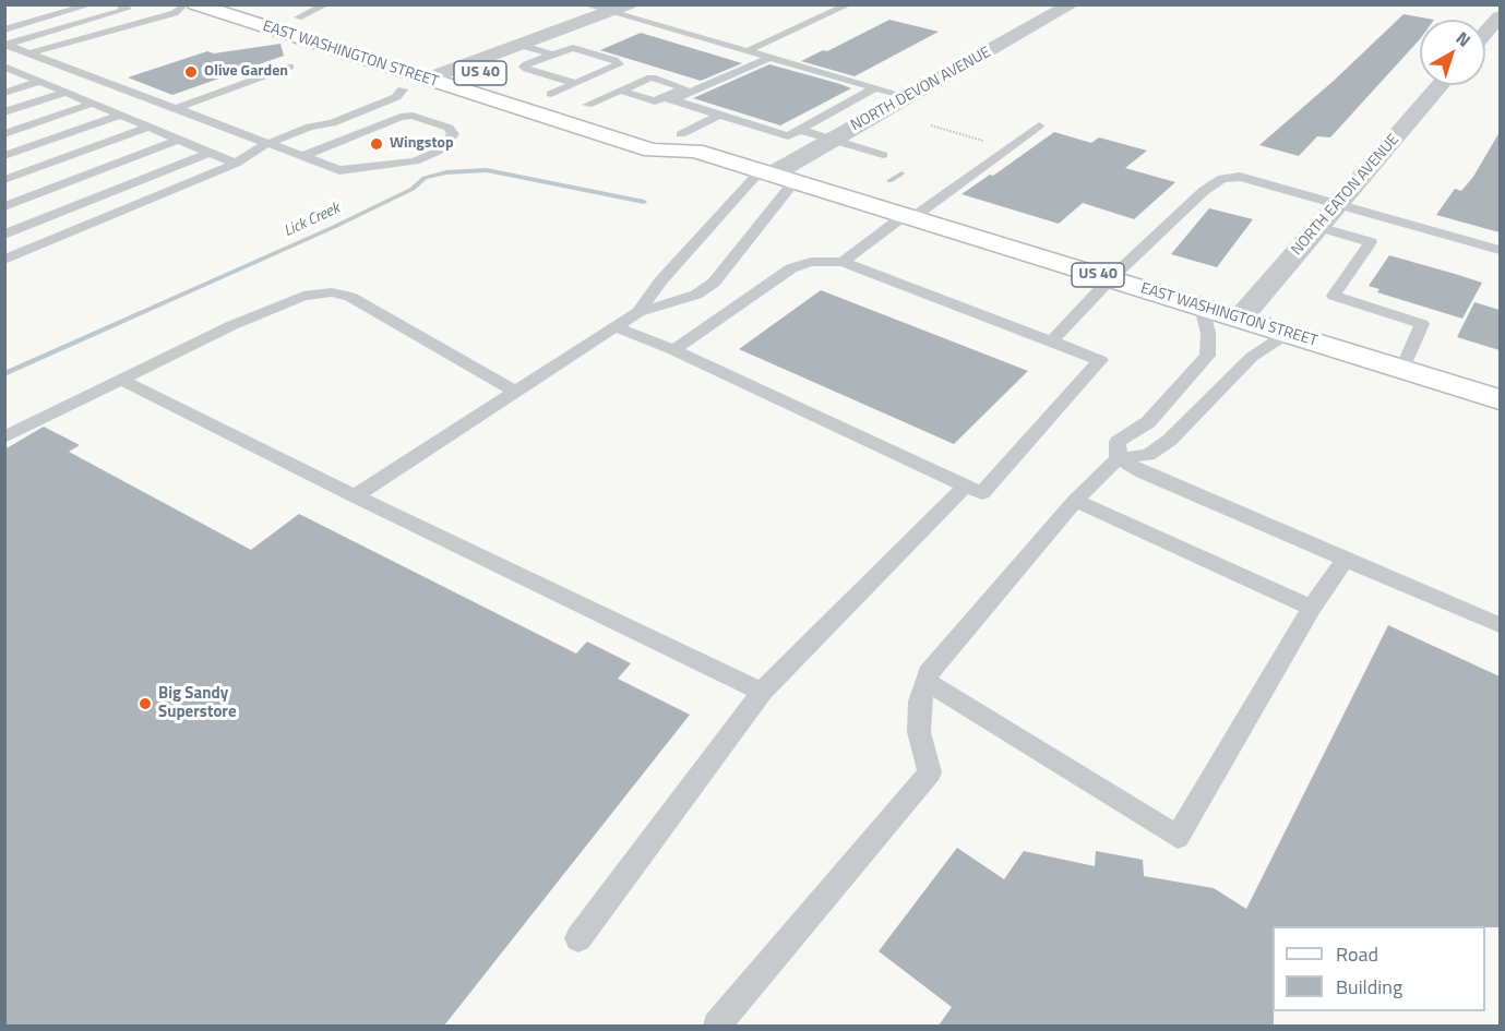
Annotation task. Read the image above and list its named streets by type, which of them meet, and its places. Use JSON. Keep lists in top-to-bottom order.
{
  "streets": {
    "main road": ["EAST WASHINGTON STREET", "US 40"],
    "street": ["NORTH DEVON AVENUE", "NORTH EATON AVENUE"]
  },
  "crossings": [
    ["EAST WASHINGTON STREET", "NORTH DEVON AVENUE"],
    ["EAST WASHINGTON STREET", "NORTH EATON AVENUE"]
  ],
  "water": ["Lick Creek"],
  "places": ["Olive Garden", "Wingstop", "Big Sandy Superstore"],
  "legend": ["Road", "Building"],
  "north": "top right"
}
